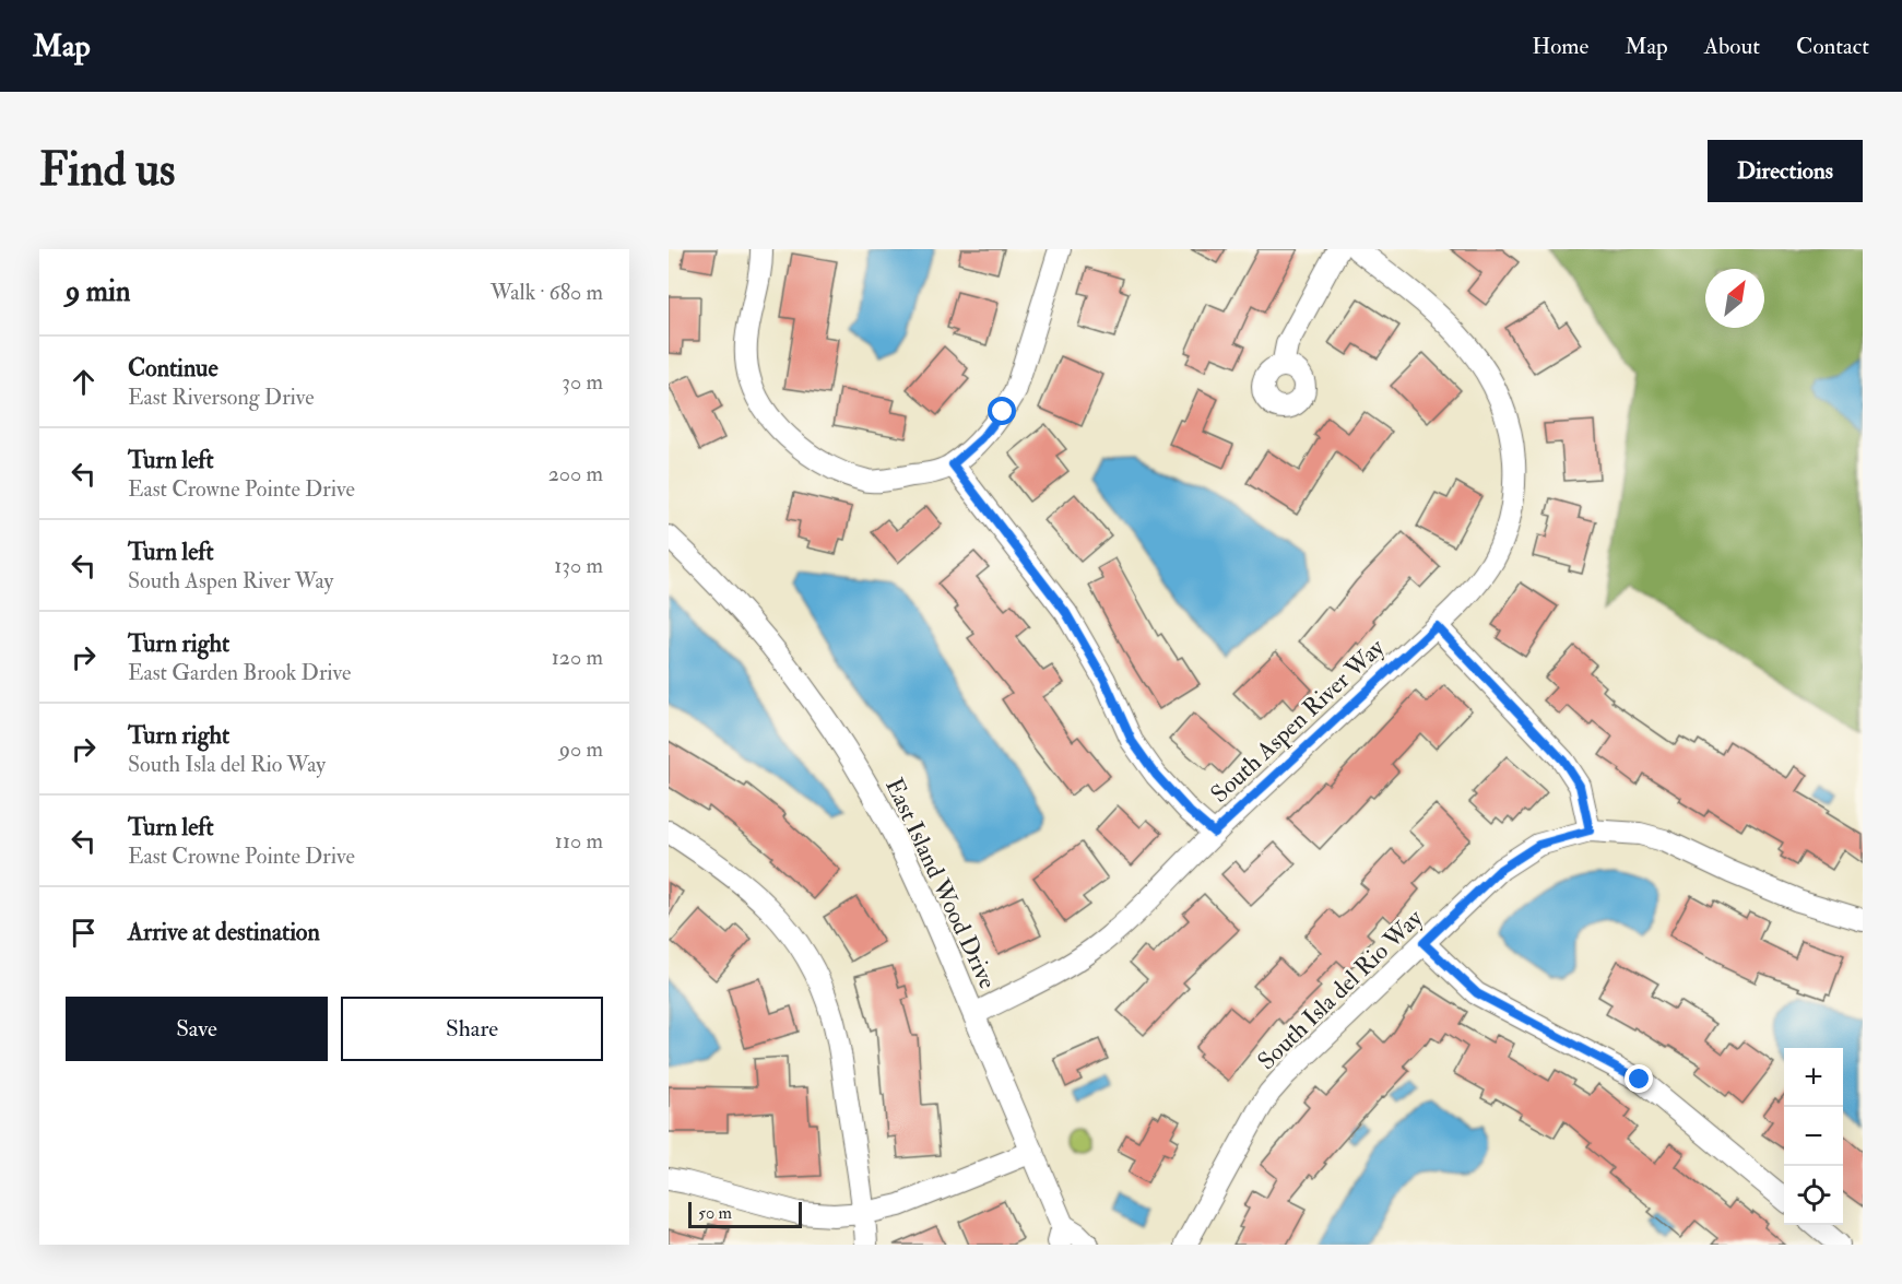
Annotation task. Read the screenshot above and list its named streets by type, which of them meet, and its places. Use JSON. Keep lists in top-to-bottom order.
{
  "streets": {
    "street": ["South Aspen River Way", "East Island Wood Drive", "South Isla del Rio Way"]
  },
  "crossings": [
    ["South Aspen River Way", "East Island Wood Drive"]
  ],
  "scale_bar": "50 m",
  "north": "top right",
  "page": {
    "header": "Map",
    "nav": [
      "Home",
      "Map",
      "About",
      "Contact"
    ],
    "buttons": [
      "Directions",
      ["Save", "Share"]
    ],
    "title": "Find us",
    "heading": ["9 min", "Walk · 680 m"],
    "list": [
      ["Continue", "East Riversong Drive", "30 m"],
      ["Turn left", "East Crowne Pointe Drive", "200 m"],
      ["Turn left", "South Aspen River Way", "130 m"],
      ["Turn right", "East Garden Brook Drive", "120 m"],
      ["Turn right", "South Isla del Rio Way", "90 m"],
      ["Turn left", "East Crowne Pointe Drive", "110 m"],
      "Arrive at destination"
    ],
    "map_buttons": ["+", "−"],
    "scale": "50 m"
  }
}
